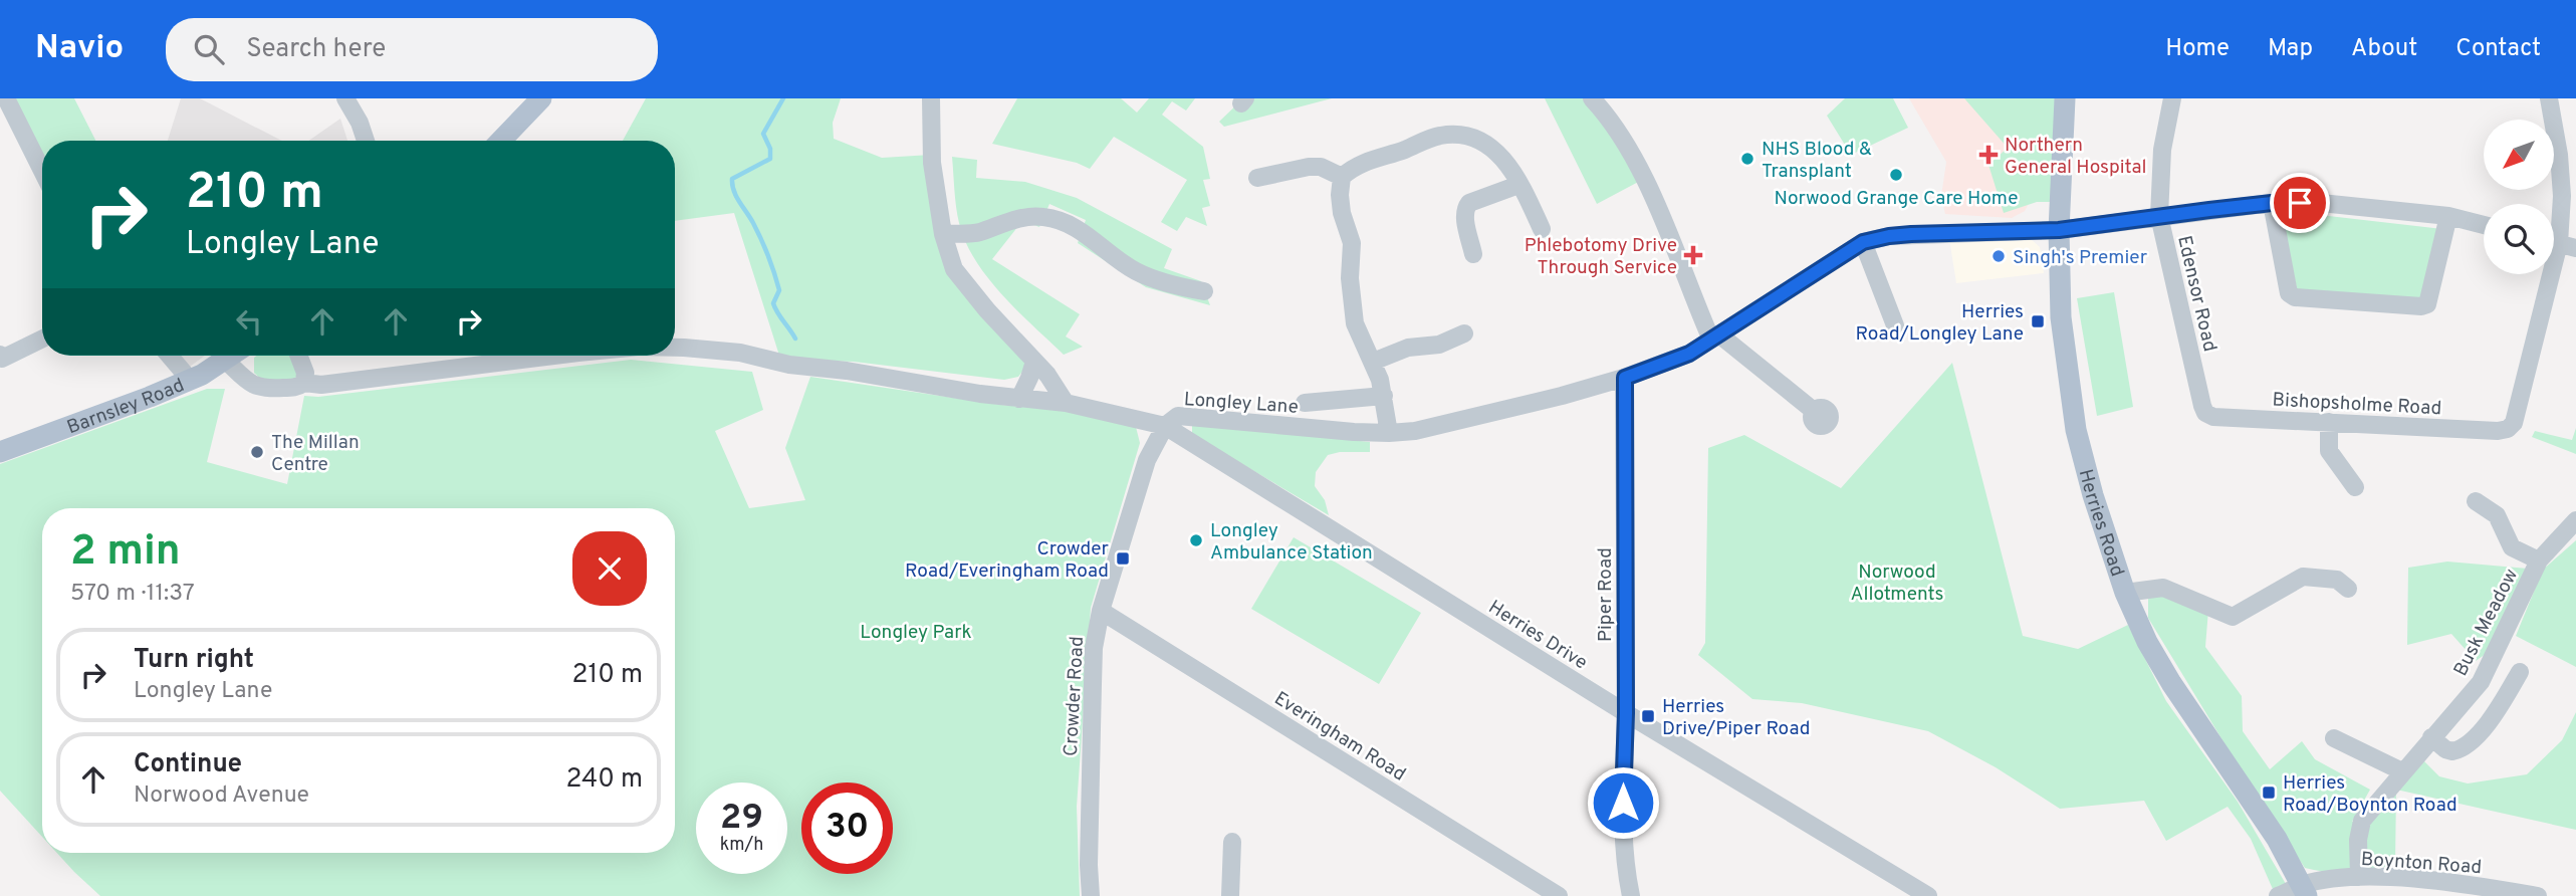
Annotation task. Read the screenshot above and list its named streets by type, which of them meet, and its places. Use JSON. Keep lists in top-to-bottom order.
{
  "streets": {
    "main road": ["Barnsley Road", "Herries Road"],
    "street": [
      "Edensor Road",
      "Longley Lane",
      "Bishopsholme Road",
      "Piper Road",
      "Busk Meadow",
      "Herries Drive",
      "Crowder Road",
      "Everingham Road",
      "Boynton Road"
    ]
  },
  "crossings": [
    ["Edensor Road", "Longley Lane"],
    ["Edensor Road", "Bishopsholme Road"],
    ["Longley Lane", "Barnsley Road"],
    ["Longley Lane", "Herries Road"],
    ["Longley Lane", "Piper Road"],
    ["Longley Lane", "Herries Drive"],
    ["Longley Lane", "Crowder Road"],
    ["Herries Road", "Boynton Road"],
    ["Piper Road", "Herries Drive"],
    ["Busk Meadow", "Boynton Road"],
    ["Herries Drive", "Crowder Road"],
    ["Crowder Road", "Everingham Road"]
  ],
  "parks": ["Norwood Allotments", "Longley Park"],
  "places": {
    "health": ["Northern General Hospital", "Phlebotomy Drive Through Service"],
    "other": [
      "NHS Blood & Transplant",
      "Norwood Grange Care Home",
      "Singh's Premier",
      "The Millan Centre",
      "Longley Ambulance Station"
    ],
    "transit": [
      "Herries Road/Longley Lane",
      "Crowder Road/Everingham Road",
      "Herries Drive/Piper Road",
      "Herries Road/Boynton Road"
    ]
  },
  "north": "bottom left",
  "page": {
    "header": "Navio",
    "search": "Search here",
    "nav": [
      "Home",
      "Map",
      "About",
      "Contact"
    ],
    "turn": ["210 m", "Longley Lane"],
    "heading": ["2 min", "570 m · 11:37"],
    "list": [
      {
        "name": "Turn right",
        "note": "Longley Lane",
        "value": "210 m"
      },
      {
        "name": "Continue",
        "note": "Norwood Avenue",
        "value": "240 m"
      }
    ],
    "speed": "29 km/h",
    "limit": "30"
  }
}
